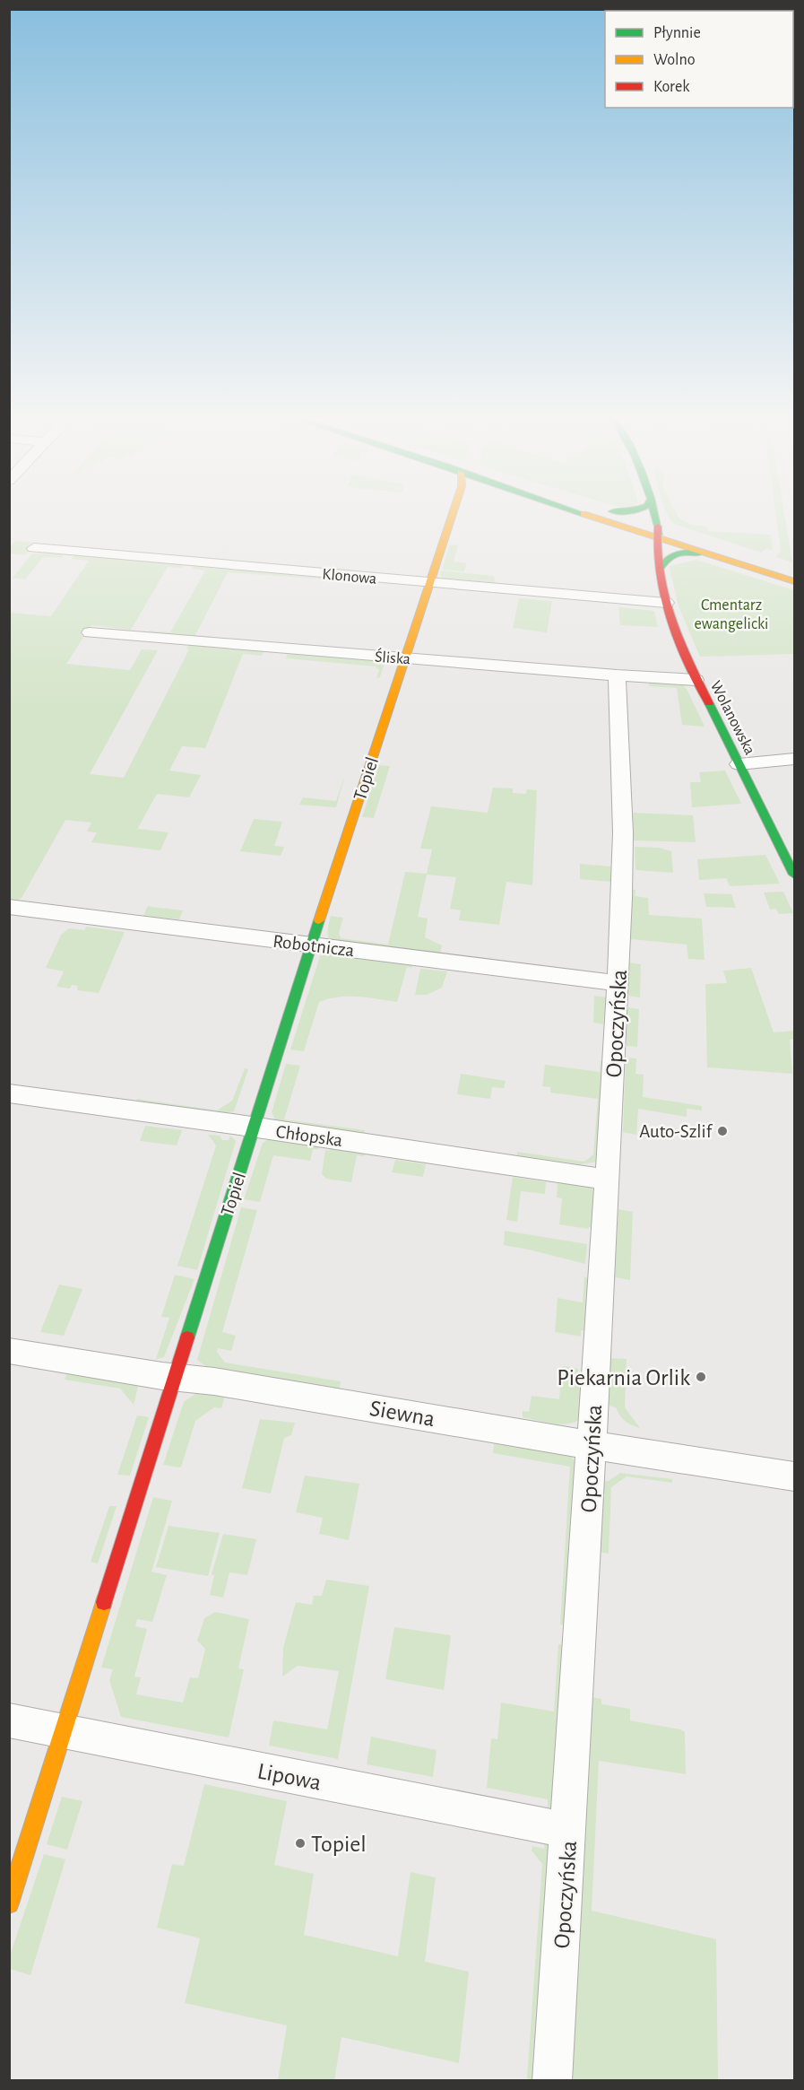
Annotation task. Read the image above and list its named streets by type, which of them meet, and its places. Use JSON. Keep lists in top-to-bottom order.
{
  "streets": {
    "street": [
      "Klonowa",
      "Śliska",
      "Wolanowska",
      "Topiel",
      "Robotnicza",
      "Opoczyńska",
      "Chłopska",
      "Siewna",
      "Lipowa"
    ]
  },
  "crossings": [
    ["Klonowa", "Wolanowska"],
    ["Klonowa", "Topiel"],
    ["Śliska", "Wolanowska"],
    ["Śliska", "Topiel"],
    ["Śliska", "Opoczyńska"],
    ["Topiel", "Robotnicza"],
    ["Topiel", "Chłopska"],
    ["Topiel", "Siewna"],
    ["Topiel", "Lipowa"],
    ["Robotnicza", "Opoczyńska"],
    ["Opoczyńska", "Chłopska"],
    ["Opoczyńska", "Siewna"],
    ["Opoczyńska", "Lipowa"]
  ],
  "parks": ["Cmentarz ewangelicki"],
  "places": ["Auto-Szlif", "Piekarnia Orlik", "Topiel"],
  "legend": ["Płynnie", "Wolno", "Korek"]
}
